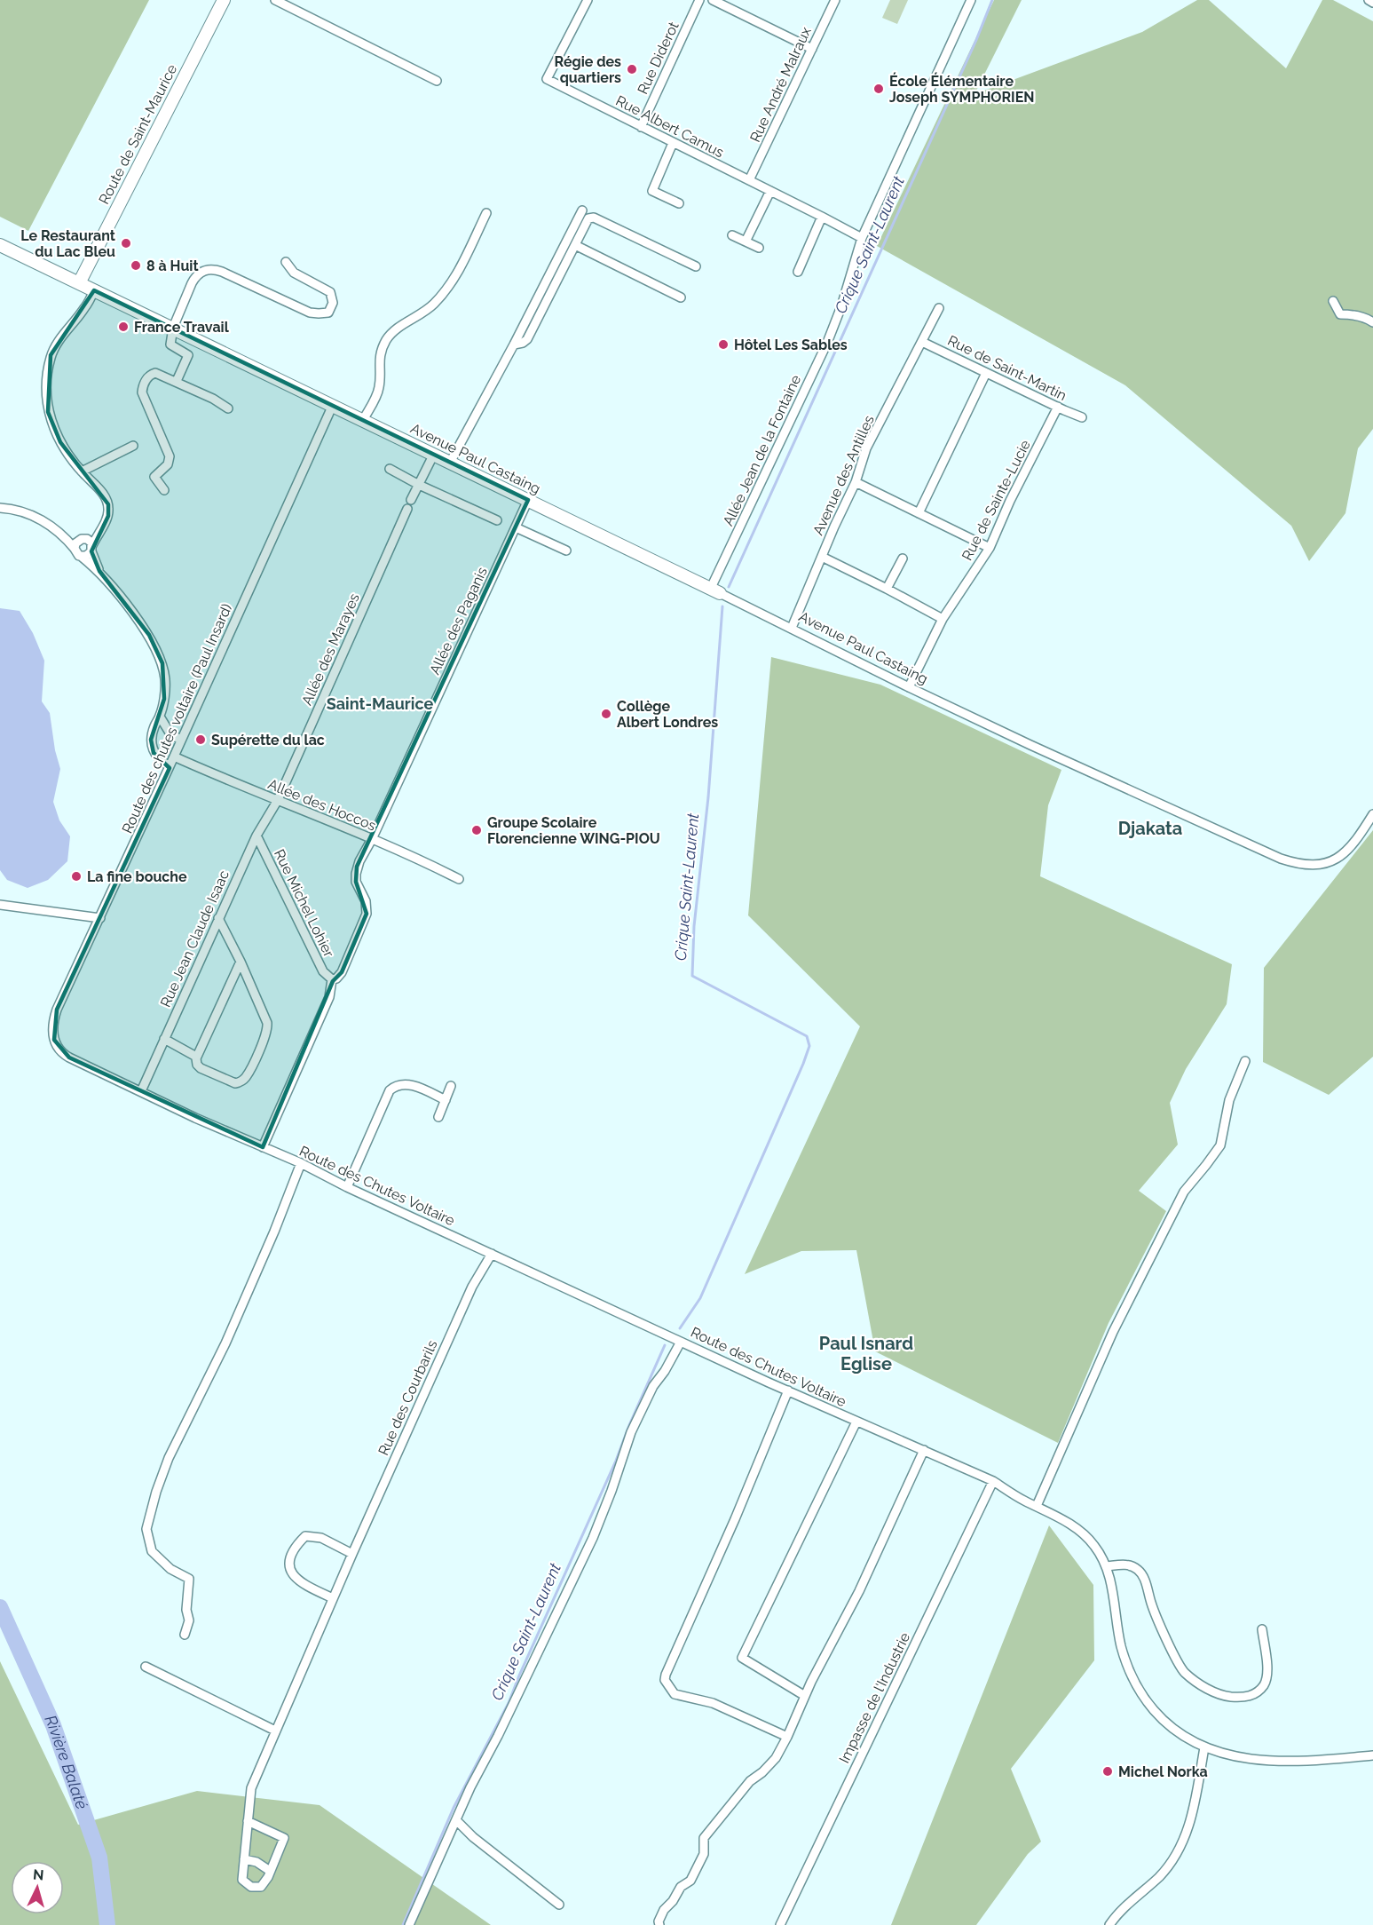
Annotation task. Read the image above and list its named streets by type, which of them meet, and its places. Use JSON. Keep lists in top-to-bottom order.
{
  "streets": {
    "street": [
      "Rue Diderot",
      "Rue André Malraux",
      "Rue Albert Camus",
      "Route de Saint-Maurice",
      "Rue de Saint-Martin",
      "Allée Jean de la Fontaine",
      "Avenue Paul Castaing",
      "Avenue des Antilles",
      "Rue de Sainte-Lucie",
      "Allée des Paganis",
      "Allée des Marayes",
      "Route des chutes voltaire (Paul Insard)",
      "Allée des Hoccos",
      "Rue Michel Lohier",
      "Rue Jean Claude Isaac",
      "Route des Chutes Voltaire",
      "Rue des Courbarils",
      "Impasse de l'Industrie"
    ]
  },
  "crossings": [
    ["Rue Diderot", "Rue Albert Camus"],
    ["Rue André Malraux", "Rue Albert Camus"],
    ["Rue Albert Camus", "Allée Jean de la Fontaine"],
    ["Route de Saint-Maurice", "Avenue Paul Castaing"],
    ["Rue de Saint-Martin", "Avenue des Antilles"],
    ["Rue de Saint-Martin", "Rue de Sainte-Lucie"],
    ["Allée Jean de la Fontaine", "Avenue Paul Castaing"],
    ["Avenue Paul Castaing", "Avenue des Antilles"],
    ["Avenue Paul Castaing", "Rue de Sainte-Lucie"],
    ["Avenue Paul Castaing", "Allée des Paganis"],
    ["Avenue Paul Castaing", "Route des chutes voltaire (Paul Insard)"],
    ["Allée des Paganis", "Allée des Hoccos"],
    ["Allée des Paganis", "Rue Michel Lohier"],
    ["Allée des Marayes", "Allée des Hoccos"],
    ["Allée des Marayes", "Rue Jean Claude Isaac"],
    ["Route des chutes voltaire (Paul Insard)", "Allée des Hoccos"],
    ["Route des chutes voltaire (Paul Insard)", "Route des Chutes Voltaire"],
    ["Allée des Hoccos", "Rue Jean Claude Isaac"],
    ["Rue Michel Lohier", "Rue Jean Claude Isaac"],
    ["Rue Jean Claude Isaac", "Route des Chutes Voltaire"],
    ["Route des Chutes Voltaire", "Rue des Courbarils"],
    ["Route des Chutes Voltaire", "Impasse de l'Industrie"]
  ],
  "districts": ["Saint-Maurice", "Djakata", "Paul Isnard Eglise"],
  "water": ["Crique Saint-Laurent", "Rivière Balaté"],
  "places": [
    "Régie des quartiers",
    "École Élémentaire Joseph SYMPHORIEN",
    "Le Restaurant du Lac Bleu",
    "8 à Huit",
    "France Travail",
    "Hôtel Les Sables",
    "Collège Albert Londres",
    "Supérette du lac",
    "Groupe Scolaire Florencienne WING-PIOU",
    "La fine bouche",
    "Michel Norka"
  ],
  "north": "top"
}
